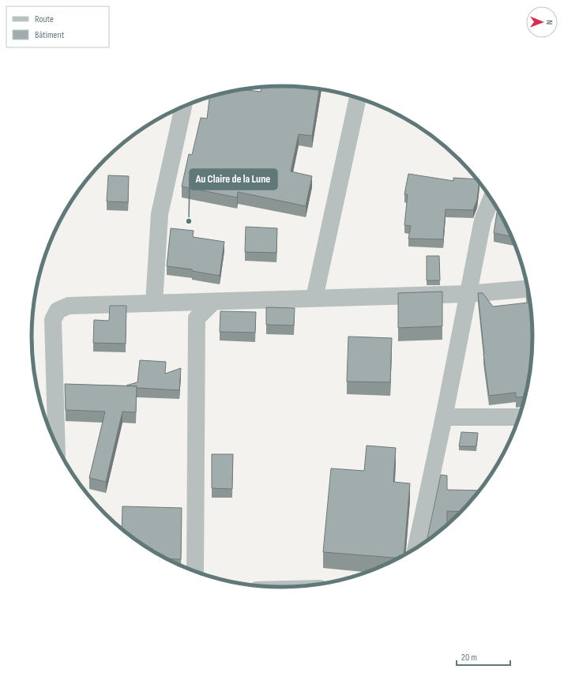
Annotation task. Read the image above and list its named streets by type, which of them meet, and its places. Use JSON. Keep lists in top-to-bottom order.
{
  "places": ["Au Claire de la Lune"],
  "legend": ["Route", "Bâtiment"],
  "scale_bar": "20 m",
  "north": "right"
}
